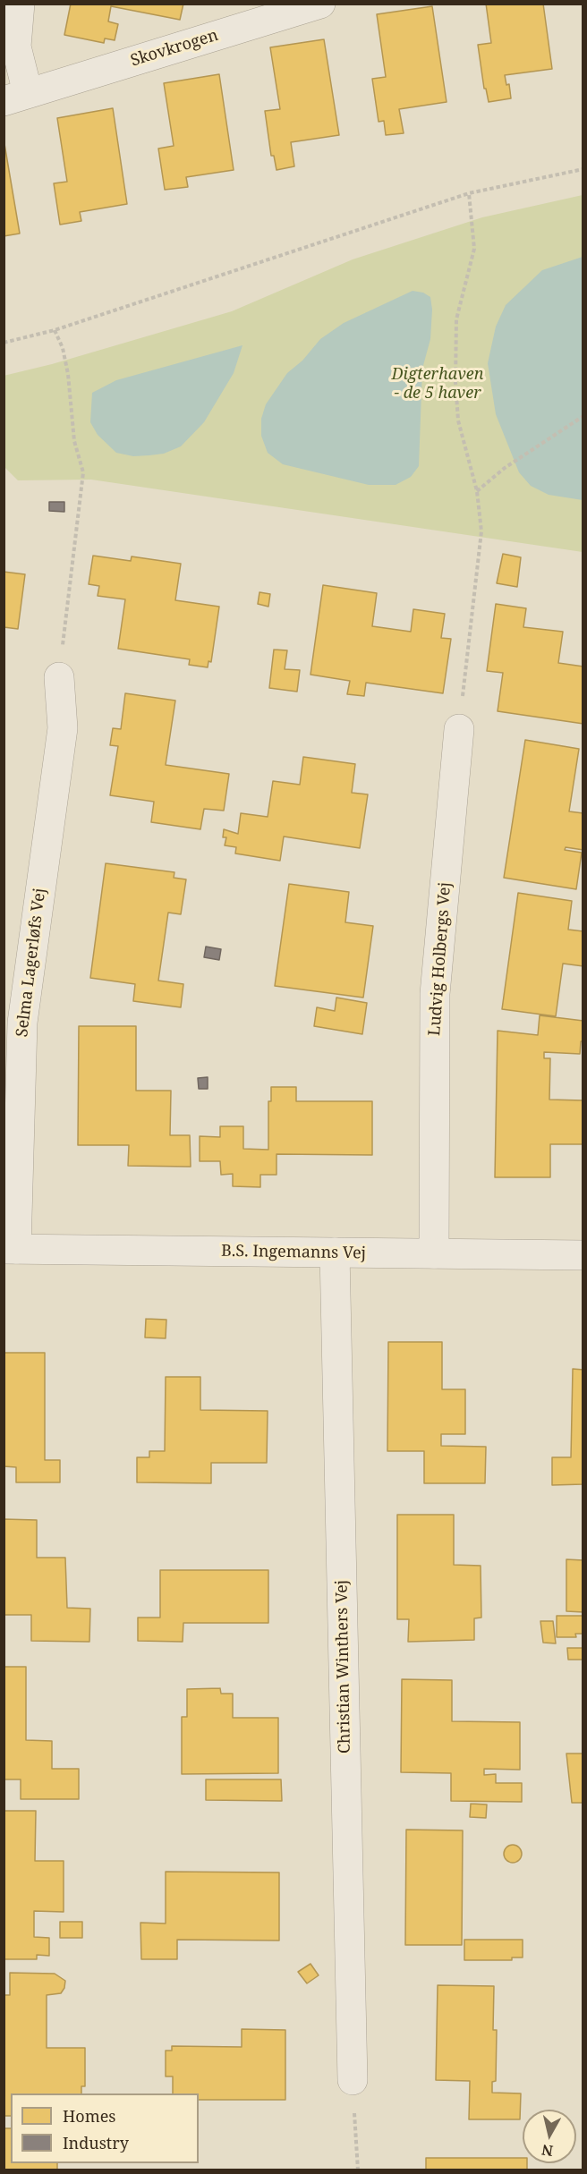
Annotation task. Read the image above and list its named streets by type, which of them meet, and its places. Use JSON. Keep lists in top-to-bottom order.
{
  "streets": {
    "street": [
      "Skovkrogen",
      "Ludvig Holbergs Vej",
      "Selma Lagerløfs Vej",
      "B.S. Ingemanns Vej",
      "Christian Winthers Vej"
    ]
  },
  "crossings": [
    ["Ludvig Holbergs Vej", "B.S. Ingemanns Vej"],
    ["Selma Lagerløfs Vej", "B.S. Ingemanns Vej"],
    ["B.S. Ingemanns Vej", "Christian Winthers Vej"]
  ],
  "parks": ["Digterhaven - de 5 haver"],
  "legend": ["Homes", "Industry"],
  "north": "bottom"
}
